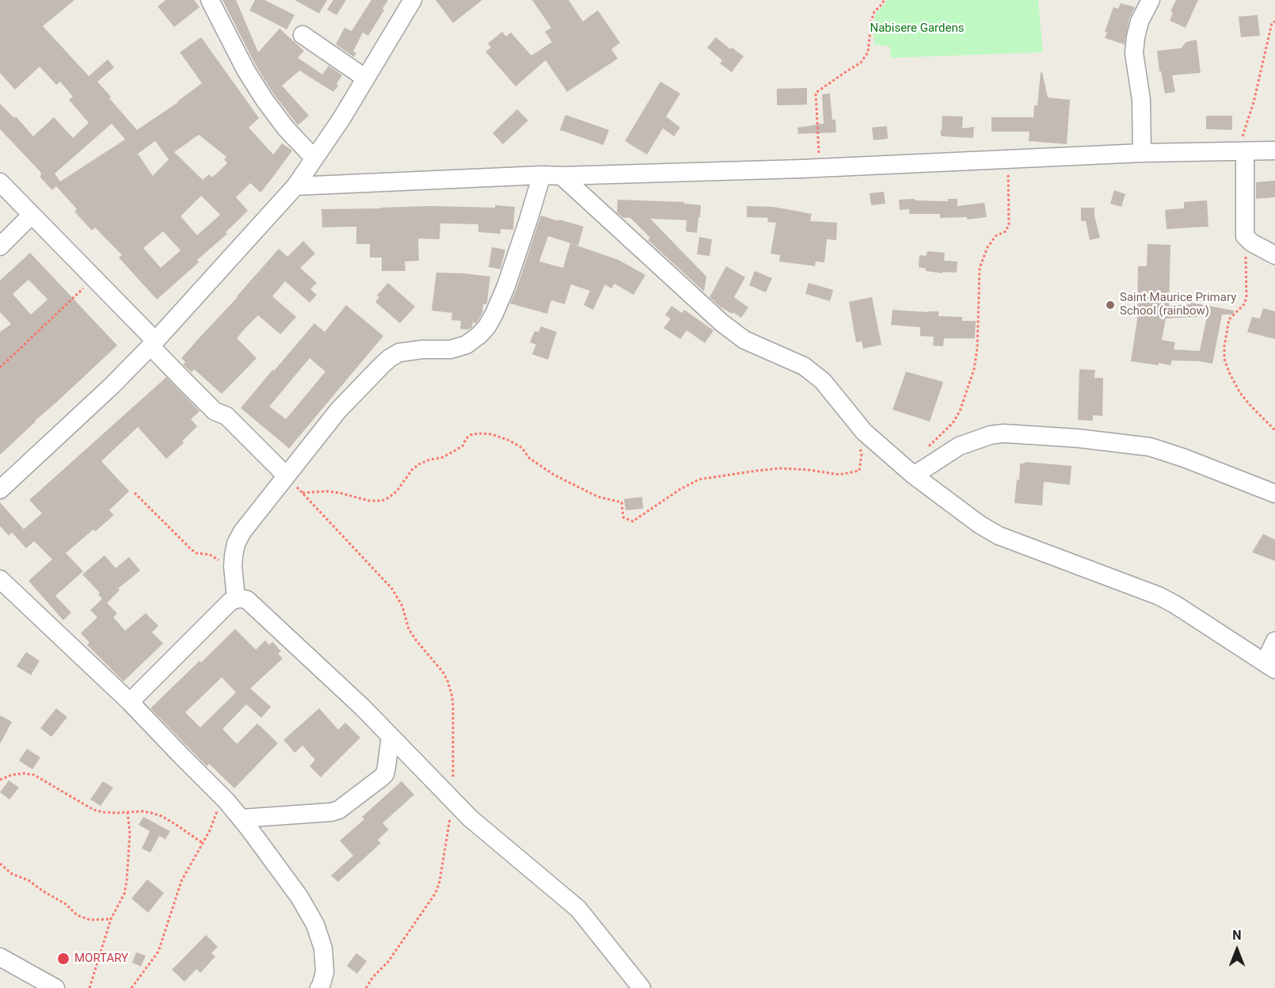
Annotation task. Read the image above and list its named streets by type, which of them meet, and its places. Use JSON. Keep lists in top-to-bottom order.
{
  "parks": ["Nabisere Gardens"],
  "places": ["Saint Maurice Primary School (rainbow)", "MORTARY"],
  "north": "top"
}
